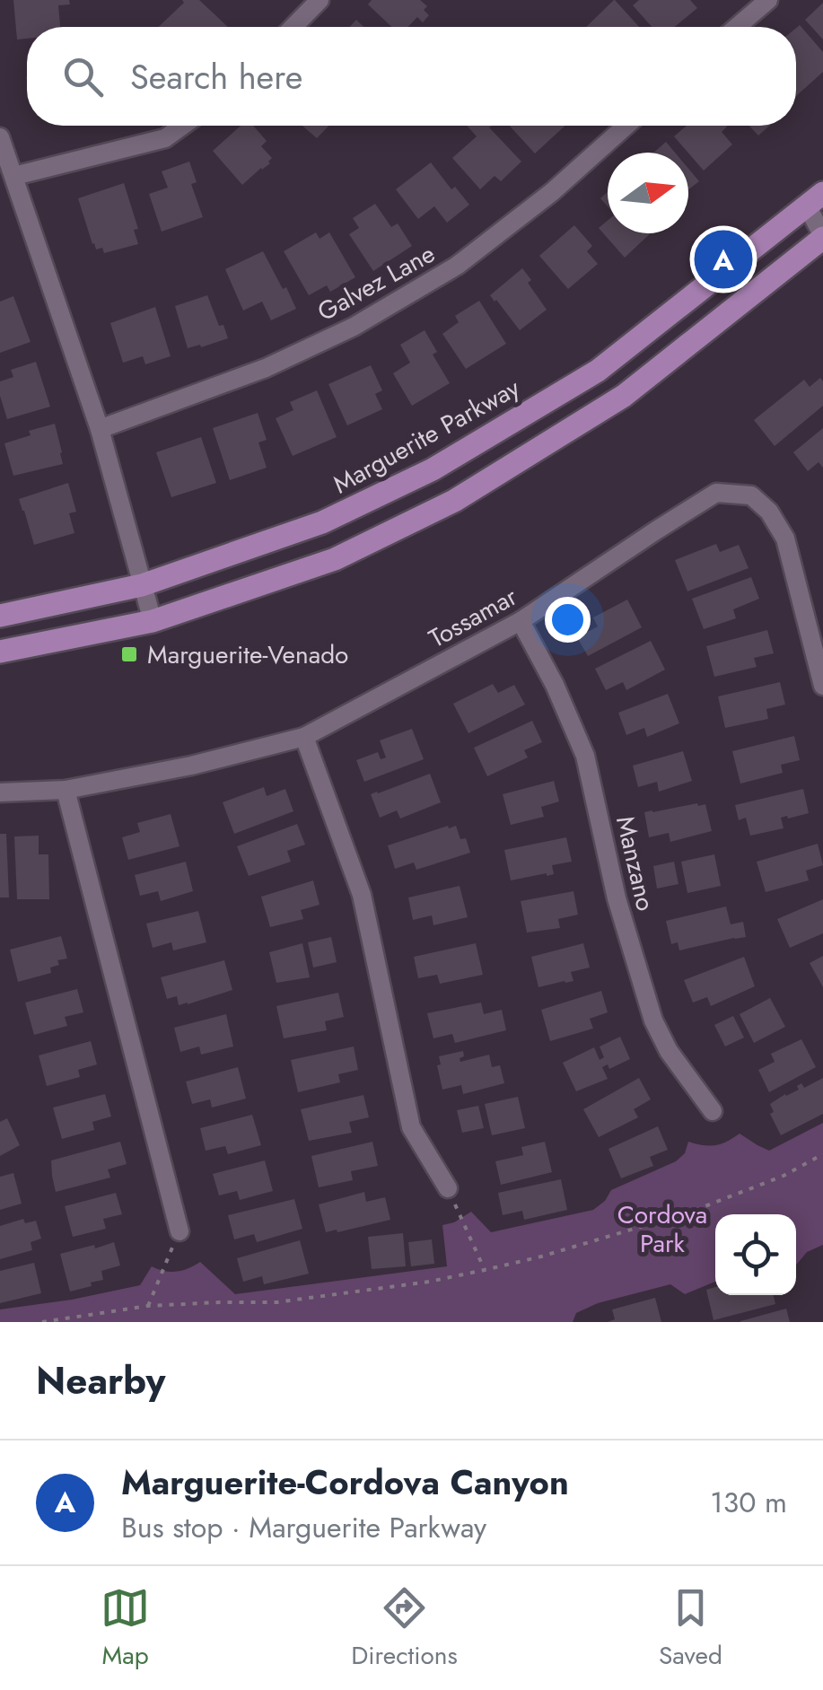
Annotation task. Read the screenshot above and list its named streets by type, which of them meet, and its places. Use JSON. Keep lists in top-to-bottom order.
{
  "streets": {
    "main road": ["Marguerite Parkway"],
    "street": ["Galvez Lane", "Tossamar", "Manzano"]
  },
  "crossings": [
    ["Tossamar", "Manzano"]
  ],
  "parks": ["Cordova Park"],
  "places": {
    "transit": ["Marguerite-Venado"]
  },
  "north": "right",
  "page": {
    "search": "Search here",
    "pins": "A",
    "heading": "Nearby",
    "list": [
      {
        "mark": "A",
        "name": "Marguerite-Cordova Canyon",
        "note": "Bus stop · Marguerite Parkway",
        "value": "130 m"
      }
    ],
    "nav": ["Map", "Directions", "Saved"]
  }
}
